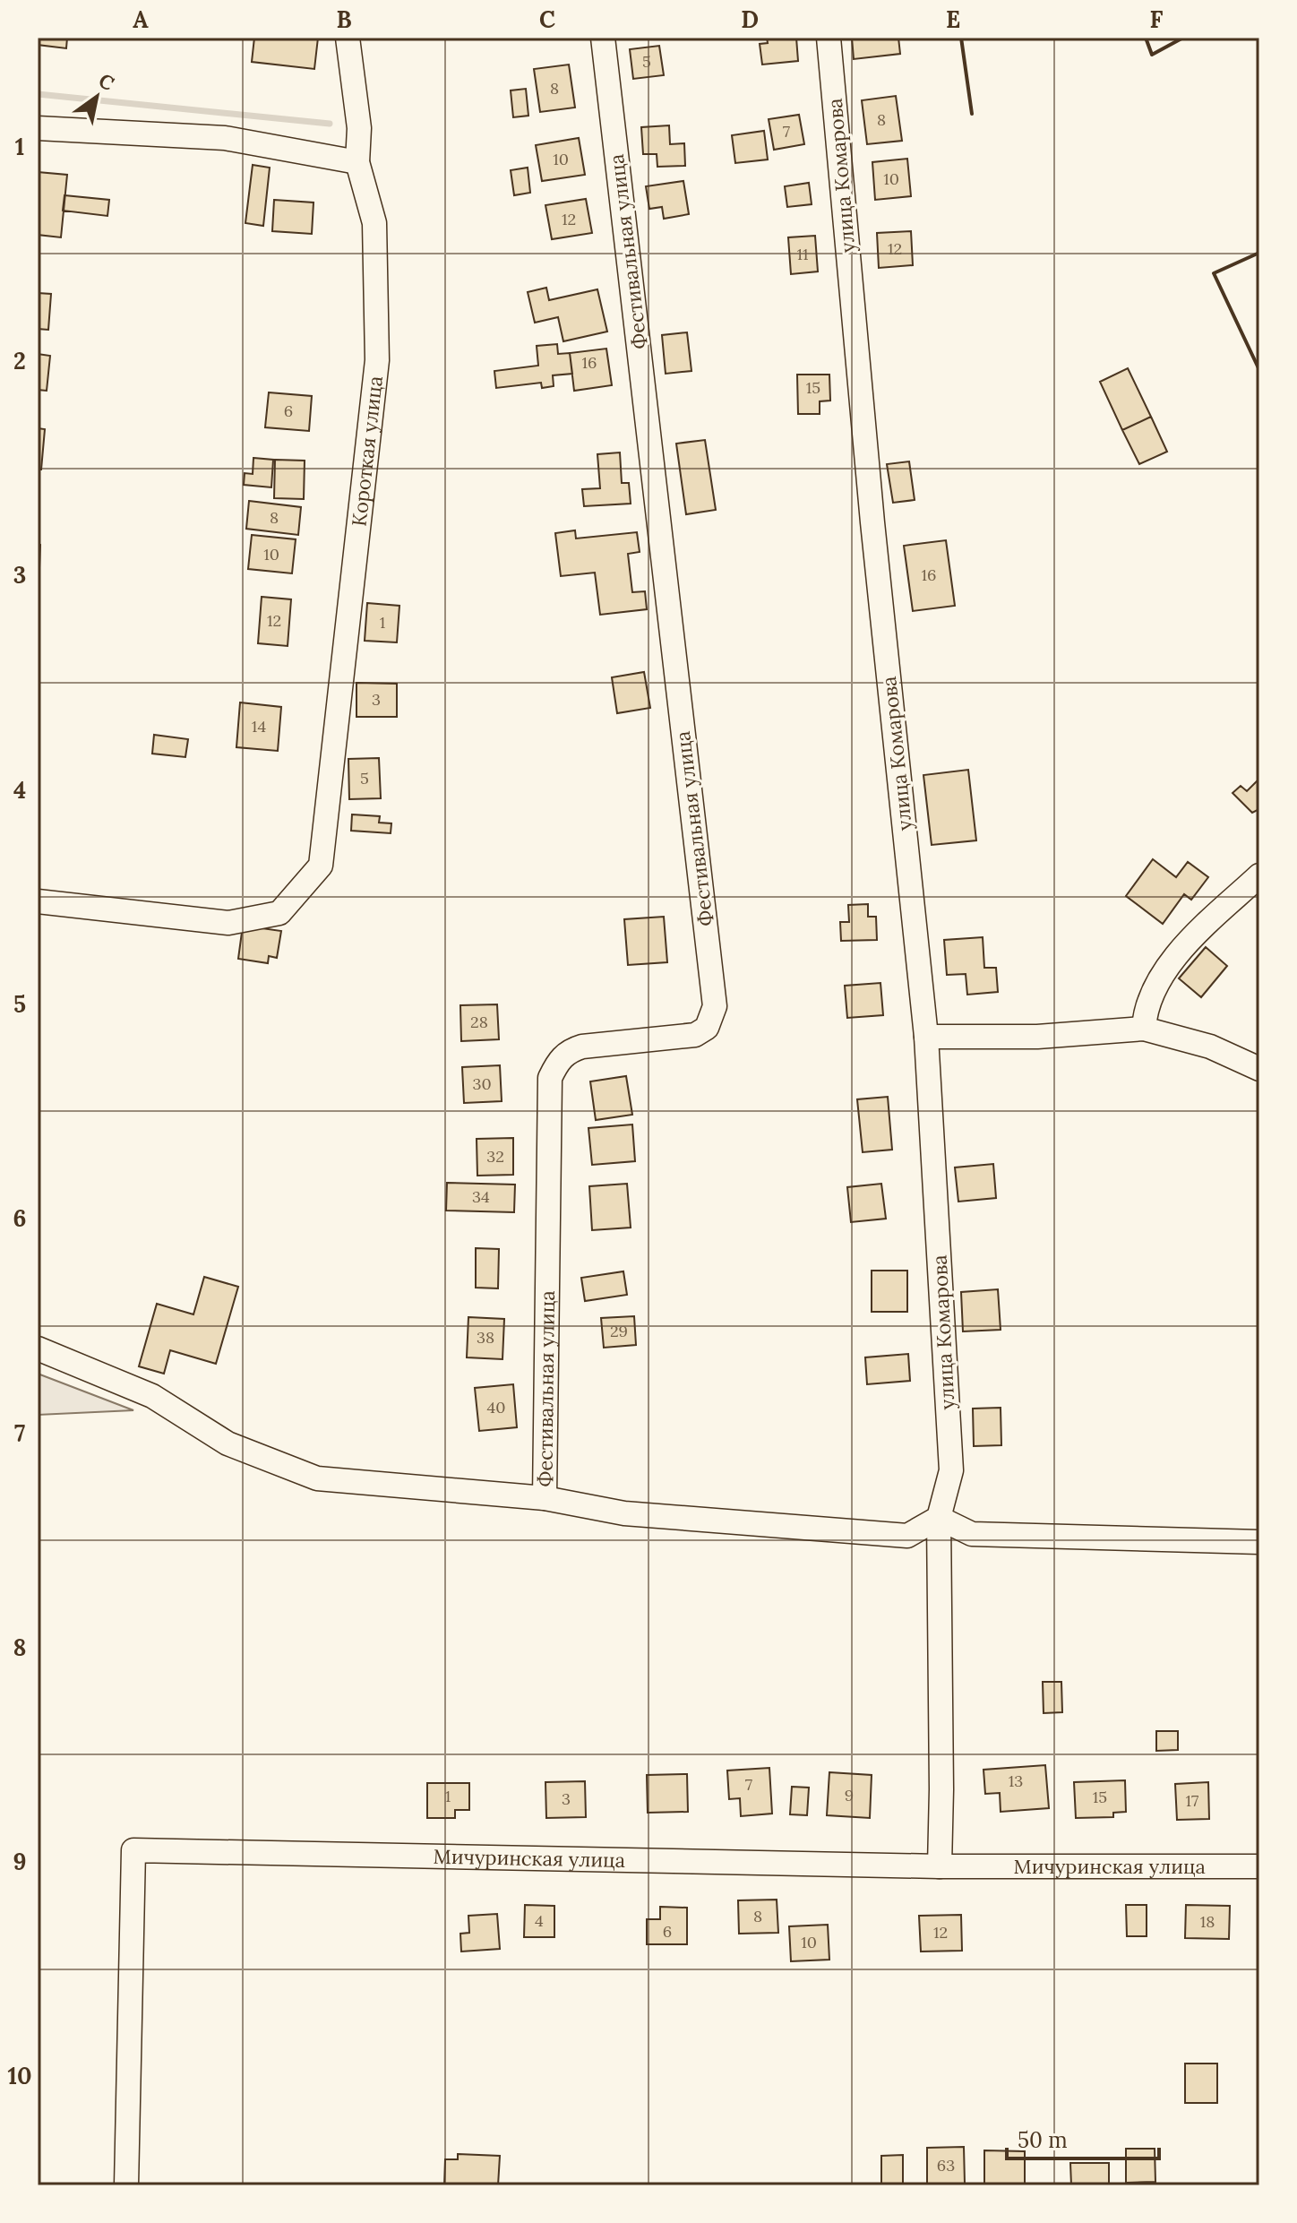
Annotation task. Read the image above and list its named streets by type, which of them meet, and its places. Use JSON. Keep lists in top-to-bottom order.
{
  "streets": {
    "street": [
      "улица Комарова",
      "Фестивальная улица",
      "Короткая улица",
      "Мичуринская улица"
    ]
  },
  "crossings": [
    ["улица Комарова", "Мичуринская улица"]
  ],
  "house_numbers": [
    "5",
    "8",
    "8",
    "7",
    "10",
    "10",
    "12",
    "12",
    "11",
    "16",
    "15",
    "6",
    "8",
    "10",
    "16",
    "12",
    "1",
    "3",
    "14",
    "5",
    "28",
    "30",
    "32",
    "34",
    "29",
    "38",
    "40",
    "13",
    "7",
    "9",
    "1",
    "15",
    "3",
    "17",
    "8",
    "4",
    "18",
    "6",
    "12",
    "10",
    "63"
  ],
  "scale_bar": "50 m",
  "north": "top right",
  "grid": {
    "columns": [
      "A",
      "B",
      "C",
      "D",
      "E",
      "F"
    ],
    "rows": [
      "1",
      "2",
      "3",
      "4",
      "5",
      "6",
      "7",
      "8",
      "9",
      "10"
    ]
  }
}
